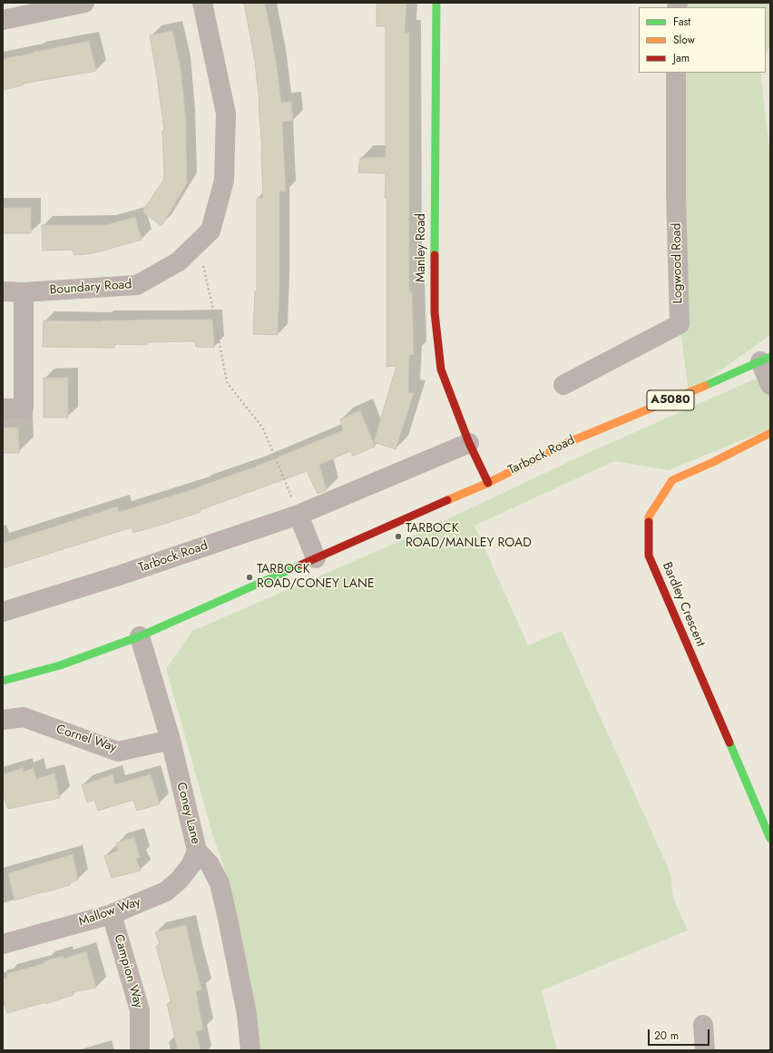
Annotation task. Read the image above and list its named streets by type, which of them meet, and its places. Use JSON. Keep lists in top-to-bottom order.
{
  "streets": {
    "street": [
      "Manley Road",
      "Logwood Road",
      "Boundary Road",
      "A5080",
      "Tarbock Road",
      "Bardley Crescent",
      "Cornel Way",
      "Coney Lane",
      "Mallow Way",
      "Campion Way"
    ]
  },
  "crossings": [
    ["Manley Road", "Tarbock Road"],
    ["Tarbock Road", "Coney Lane"],
    ["Cornel Way", "Coney Lane"],
    ["Coney Lane", "Mallow Way"],
    ["Mallow Way", "Campion Way"]
  ],
  "places": ["TARBOCK ROAD/MANLEY ROAD", "TARBOCK ROAD/CONEY LANE"],
  "legend": ["Fast", "Slow", "Jam"],
  "scale_bar": "20 m"
}
